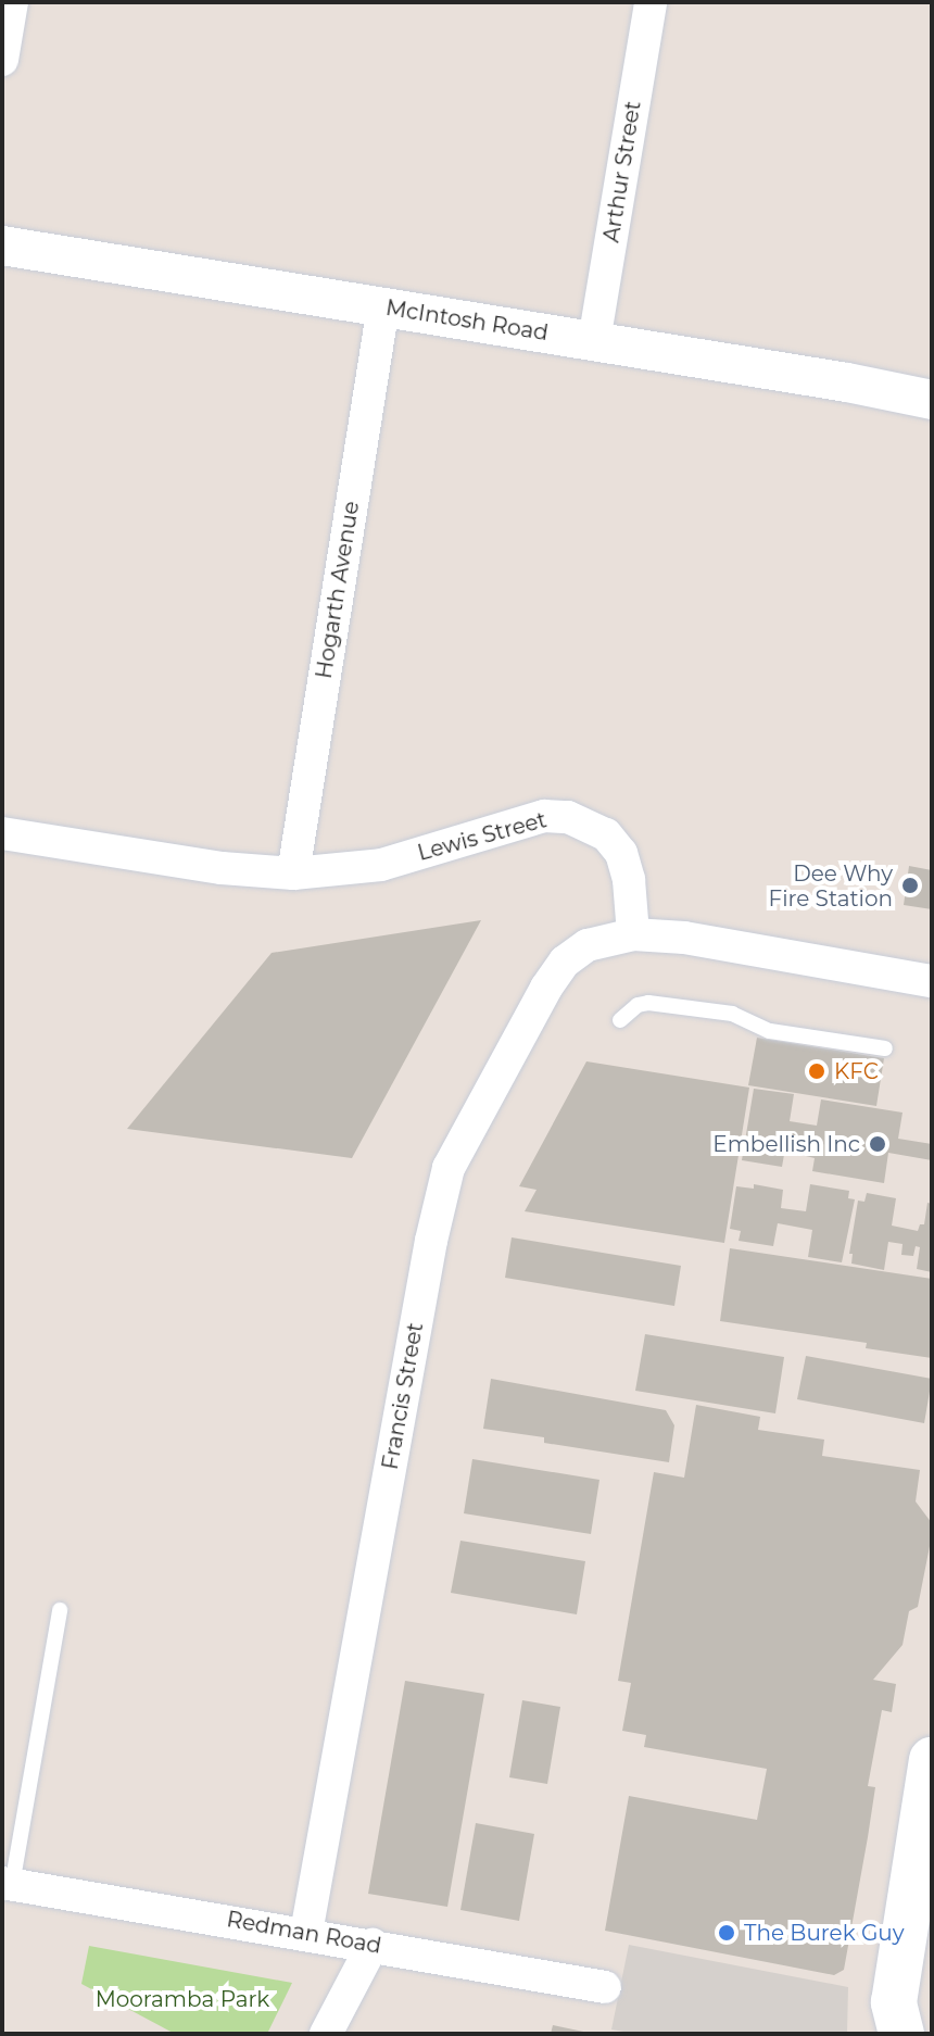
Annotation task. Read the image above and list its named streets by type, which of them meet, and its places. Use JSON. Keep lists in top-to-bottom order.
{
  "streets": {
    "street": [
      "Arthur Street",
      "McIntosh Road",
      "Hogarth Avenue",
      "Lewis Street",
      "Francis Street",
      "Redman Road"
    ]
  },
  "crossings": [
    ["Arthur Street", "McIntosh Road"],
    ["McIntosh Road", "Hogarth Avenue"],
    ["Hogarth Avenue", "Lewis Street"],
    ["Lewis Street", "Francis Street"],
    ["Francis Street", "Redman Road"]
  ],
  "parks": ["Mooramba Park"],
  "places": [
    "Dee Why Fire Station",
    "KFC",
    "Embellish Inc",
    "The Burek Guy"
  ]
}
